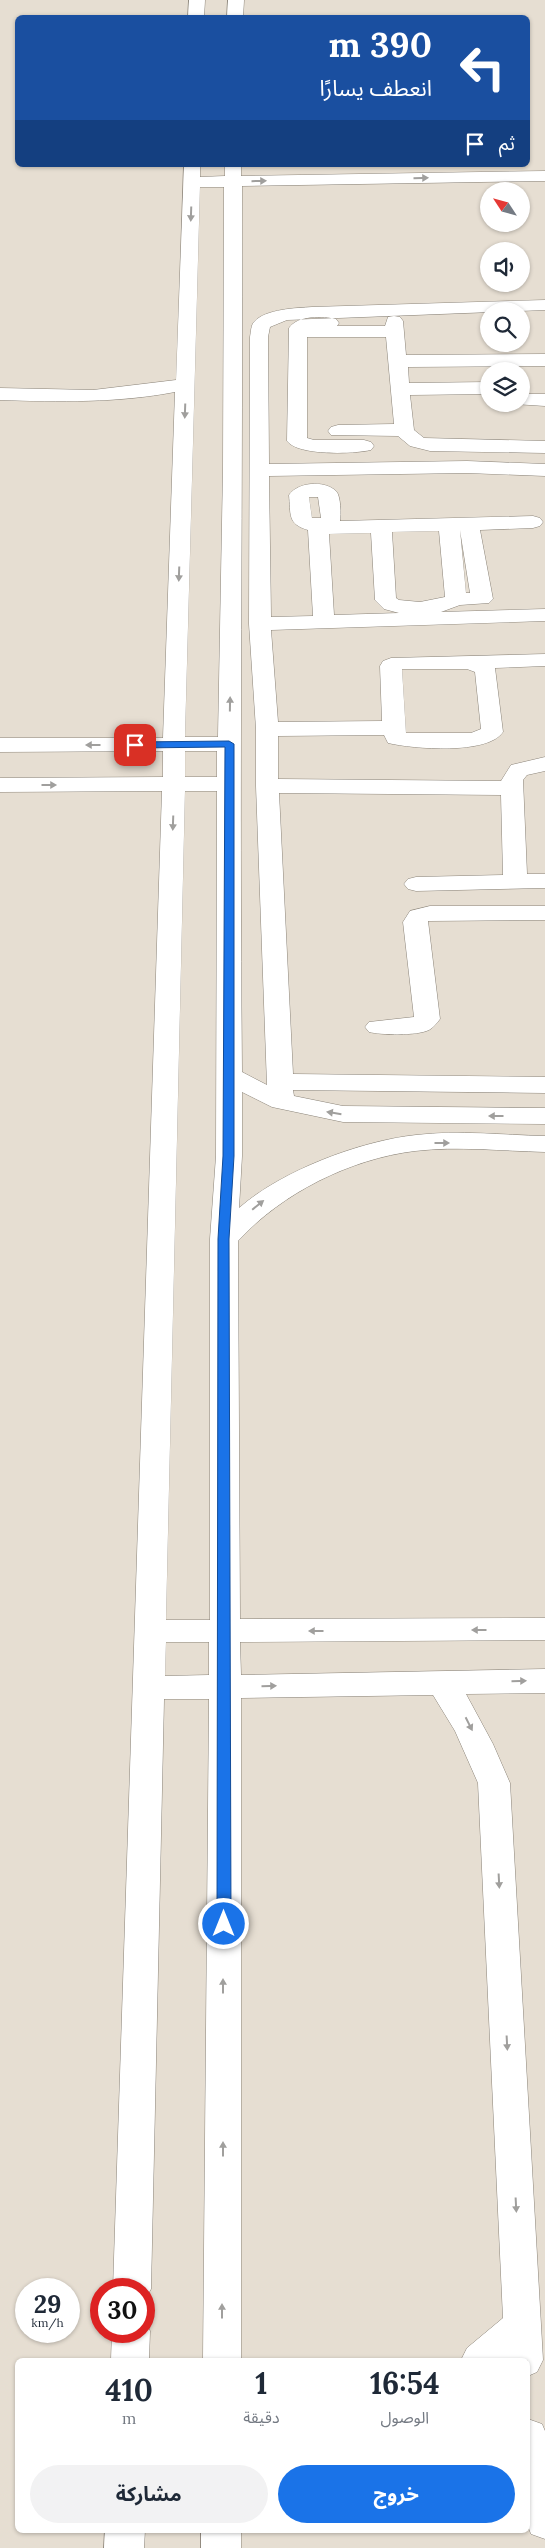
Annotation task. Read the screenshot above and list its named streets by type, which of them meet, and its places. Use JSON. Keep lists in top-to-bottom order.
{
  "north": "top left",
  "page": {
    "turn": ["390 m", "انعطف يسارًا"],
    "then": "ثم",
    "speed": "29 km/h",
    "limit": "30",
    "eta": [
      "16:54",
      "الوصول",
      "1",
      "دقيقة",
      "410",
      "m"
    ],
    "buttons": ["خروج", "مشاركة"]
  }
}
